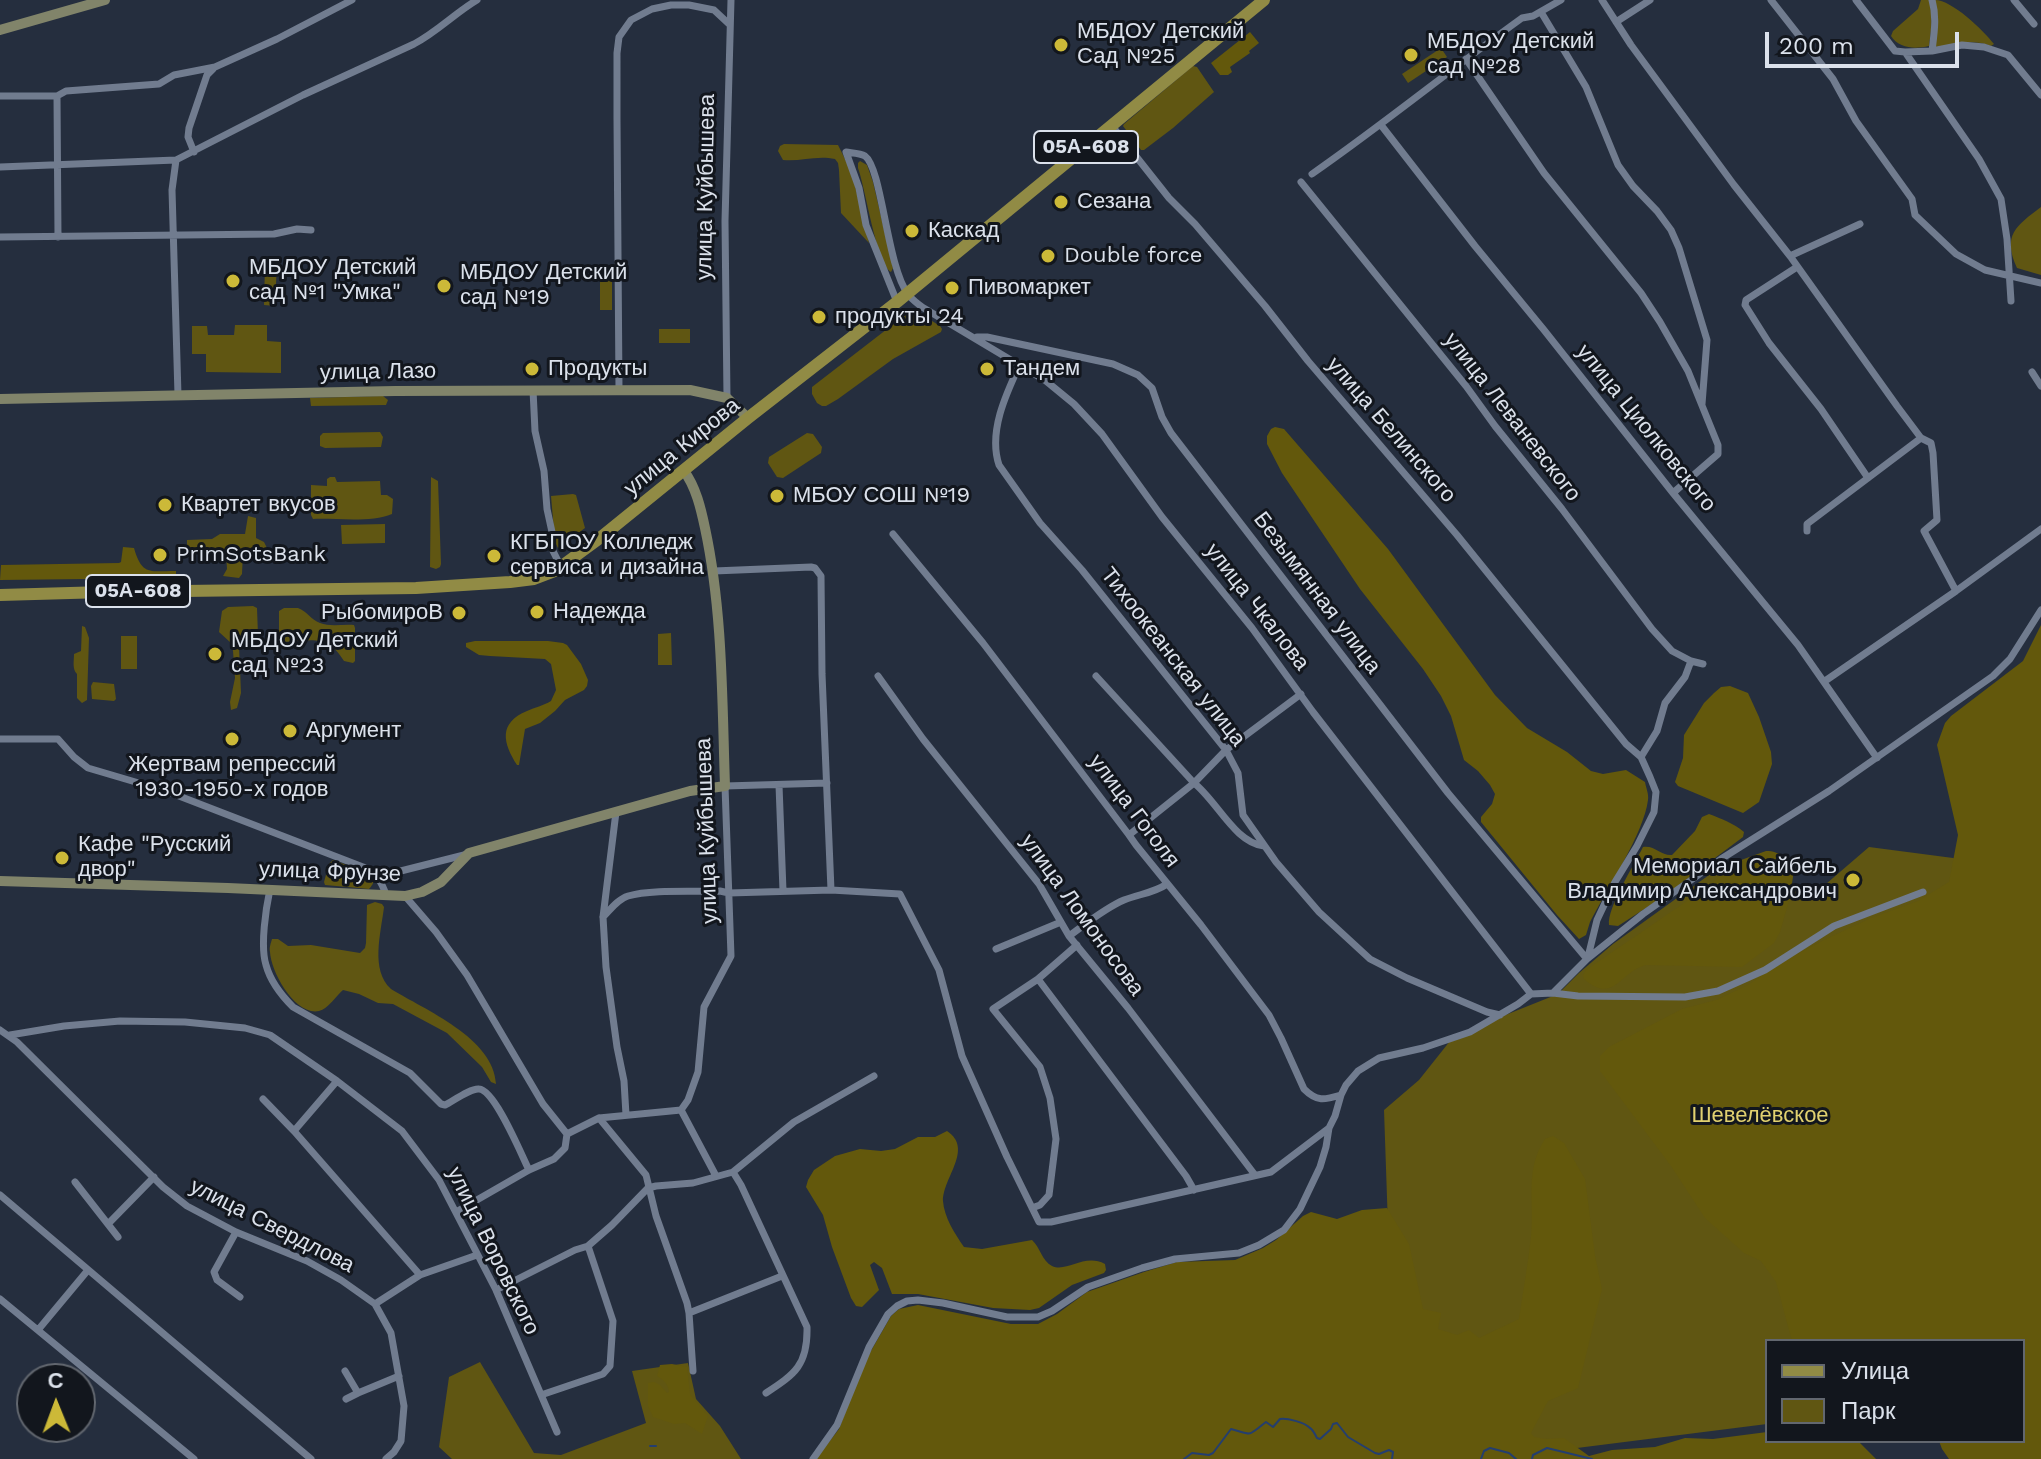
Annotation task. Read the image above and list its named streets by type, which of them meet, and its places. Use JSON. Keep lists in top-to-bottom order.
{
  "streets": {
    "main road": [
      "05А-608",
      "улица Куйбышева",
      "улица Лазо",
      "улица Кирова",
      "улица Фрунзе"
    ],
    "street": [
      "улица Леваневского",
      "улица Циолковского",
      "улица Белинского",
      "Безымянная улица",
      "улица Чкалова",
      "Тихоокеанская улица",
      "улица Гоголя",
      "улица Ломоносова",
      "улица Свердлова",
      "улица Воровского"
    ]
  },
  "crossings": [
    ["улица Куйбышева", "улица Лазо"],
    ["улица Куйбышева", "улица Кирова"],
    ["улица Белинского", "улица Кирова"],
    ["улица Кирова", "улица Чкалова"],
    ["Безымянная улица", "улица Чкалова"],
    ["улица Чкалова", "Тихоокеанская улица"],
    ["улица Свердлова", "улица Воровского"]
  ],
  "parks": ["Шевелёвское"],
  "places": [
    "МБДОУ Детский Сад №25",
    "МБДОУ Детский сад №28",
    "Сезана",
    "Каскад",
    "Double force",
    "МБДОУ Детский сад №1 \"Умка\"",
    "МБДОУ Детский сад №19",
    "Пивомаркет",
    "продукты 24",
    "Продукты",
    "Тандем",
    "МБОУ СОШ №19",
    "Квартет вкусов",
    "PrimSotsBank",
    "КГБПОУ Колледж сервиса и дизайна",
    "Надежда",
    "РыбомироВ",
    "МБДОУ Детский сад №23",
    "Аргумент",
    "Жертвам репрессий 1930-1950-х годов",
    "Кафе \"Русский двор\"",
    "Мемориал Сайбель Владимир Александрович"
  ],
  "legend": ["Улица", "Парк"],
  "scale_bar": "200 m",
  "north": "top"
}
